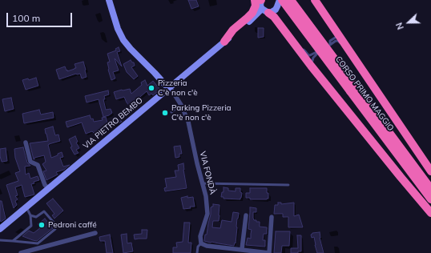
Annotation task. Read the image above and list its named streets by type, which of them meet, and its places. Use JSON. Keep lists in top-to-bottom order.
{
  "streets": {
    "highway": ["CORSO PRIMO MAGGIO"],
    "main road": ["VIA PIETRO BEMBO"],
    "street": ["VIA FONDÀ"]
  },
  "crossings": [
    ["CORSO PRIMO MAGGIO", "VIA PIETRO BEMBO"],
    ["VIA PIETRO BEMBO", "VIA FONDÀ"]
  ],
  "places": ["Pizzeria C'è non c'è", "Parking Pizzeria C'è non c'è", "Pedroni caffé"],
  "scale_bar": "100 m",
  "north": "left"
}
